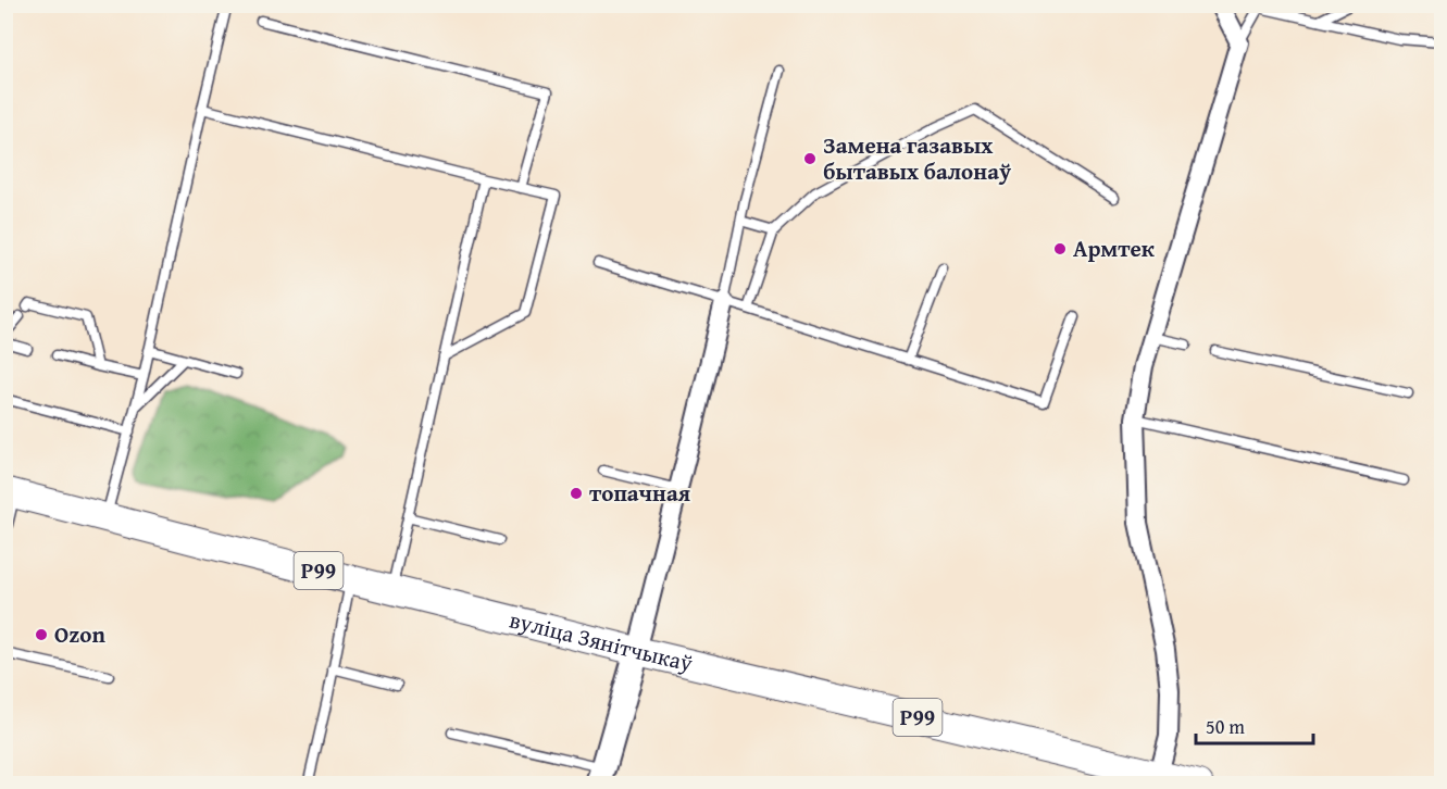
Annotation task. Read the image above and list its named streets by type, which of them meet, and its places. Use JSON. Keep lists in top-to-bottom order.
{
  "streets": {
    "main road": ["Р99", "вуліца Зянітчыкаў"]
  },
  "places": [
    "Замена газавых бытавых балонаў",
    "Армтек",
    "топачная",
    "Ozon"
  ],
  "scale_bar": "50 m"
}
